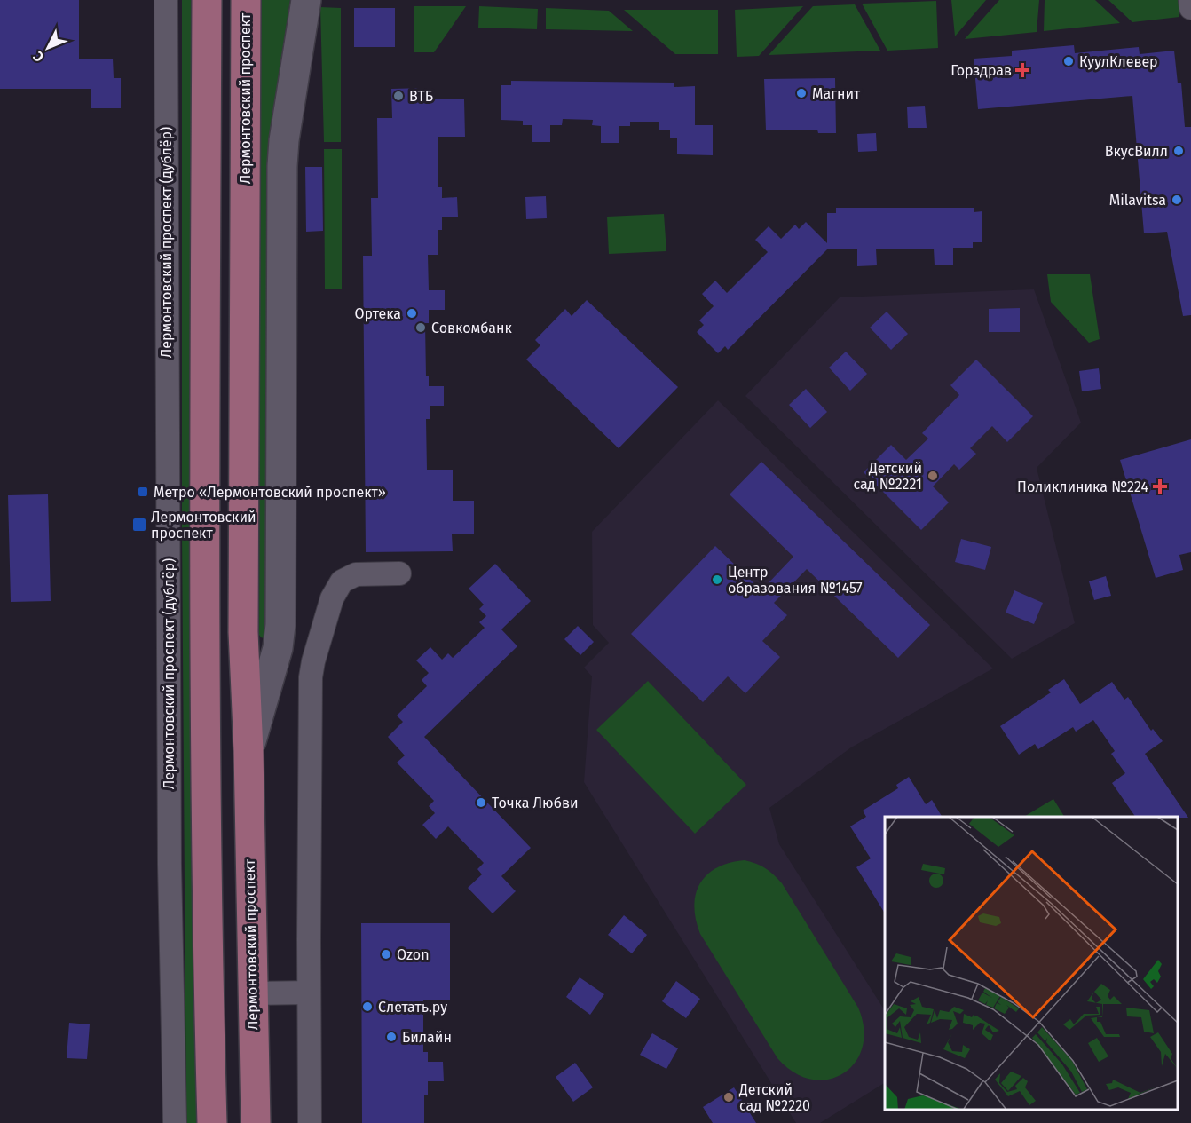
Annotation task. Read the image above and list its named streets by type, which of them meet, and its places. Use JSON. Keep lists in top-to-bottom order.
{
  "streets": {
    "main road": ["Лермонтовский проспект"],
    "street": ["Лермонтовский проспект (дублёр)"]
  },
  "places": {
    "other": [
      "КуулКлевер",
      "Магнит",
      "ВТБ",
      "ВкусВилл",
      "Milavitsa",
      "Ортека",
      "Совкомбанк",
      "Детский сад №2221",
      "Центр образования №1457",
      "Точка Любви",
      "Ozon",
      "Слетать.ру",
      "Билайн",
      "Детский сад №2220"
    ],
    "health": ["Горздрав", "Поликлиника №224"],
    "transit": ["Метро «Лермонтовский проспект»", "Лермонтовский проспект"]
  },
  "north": "bottom left"
}
